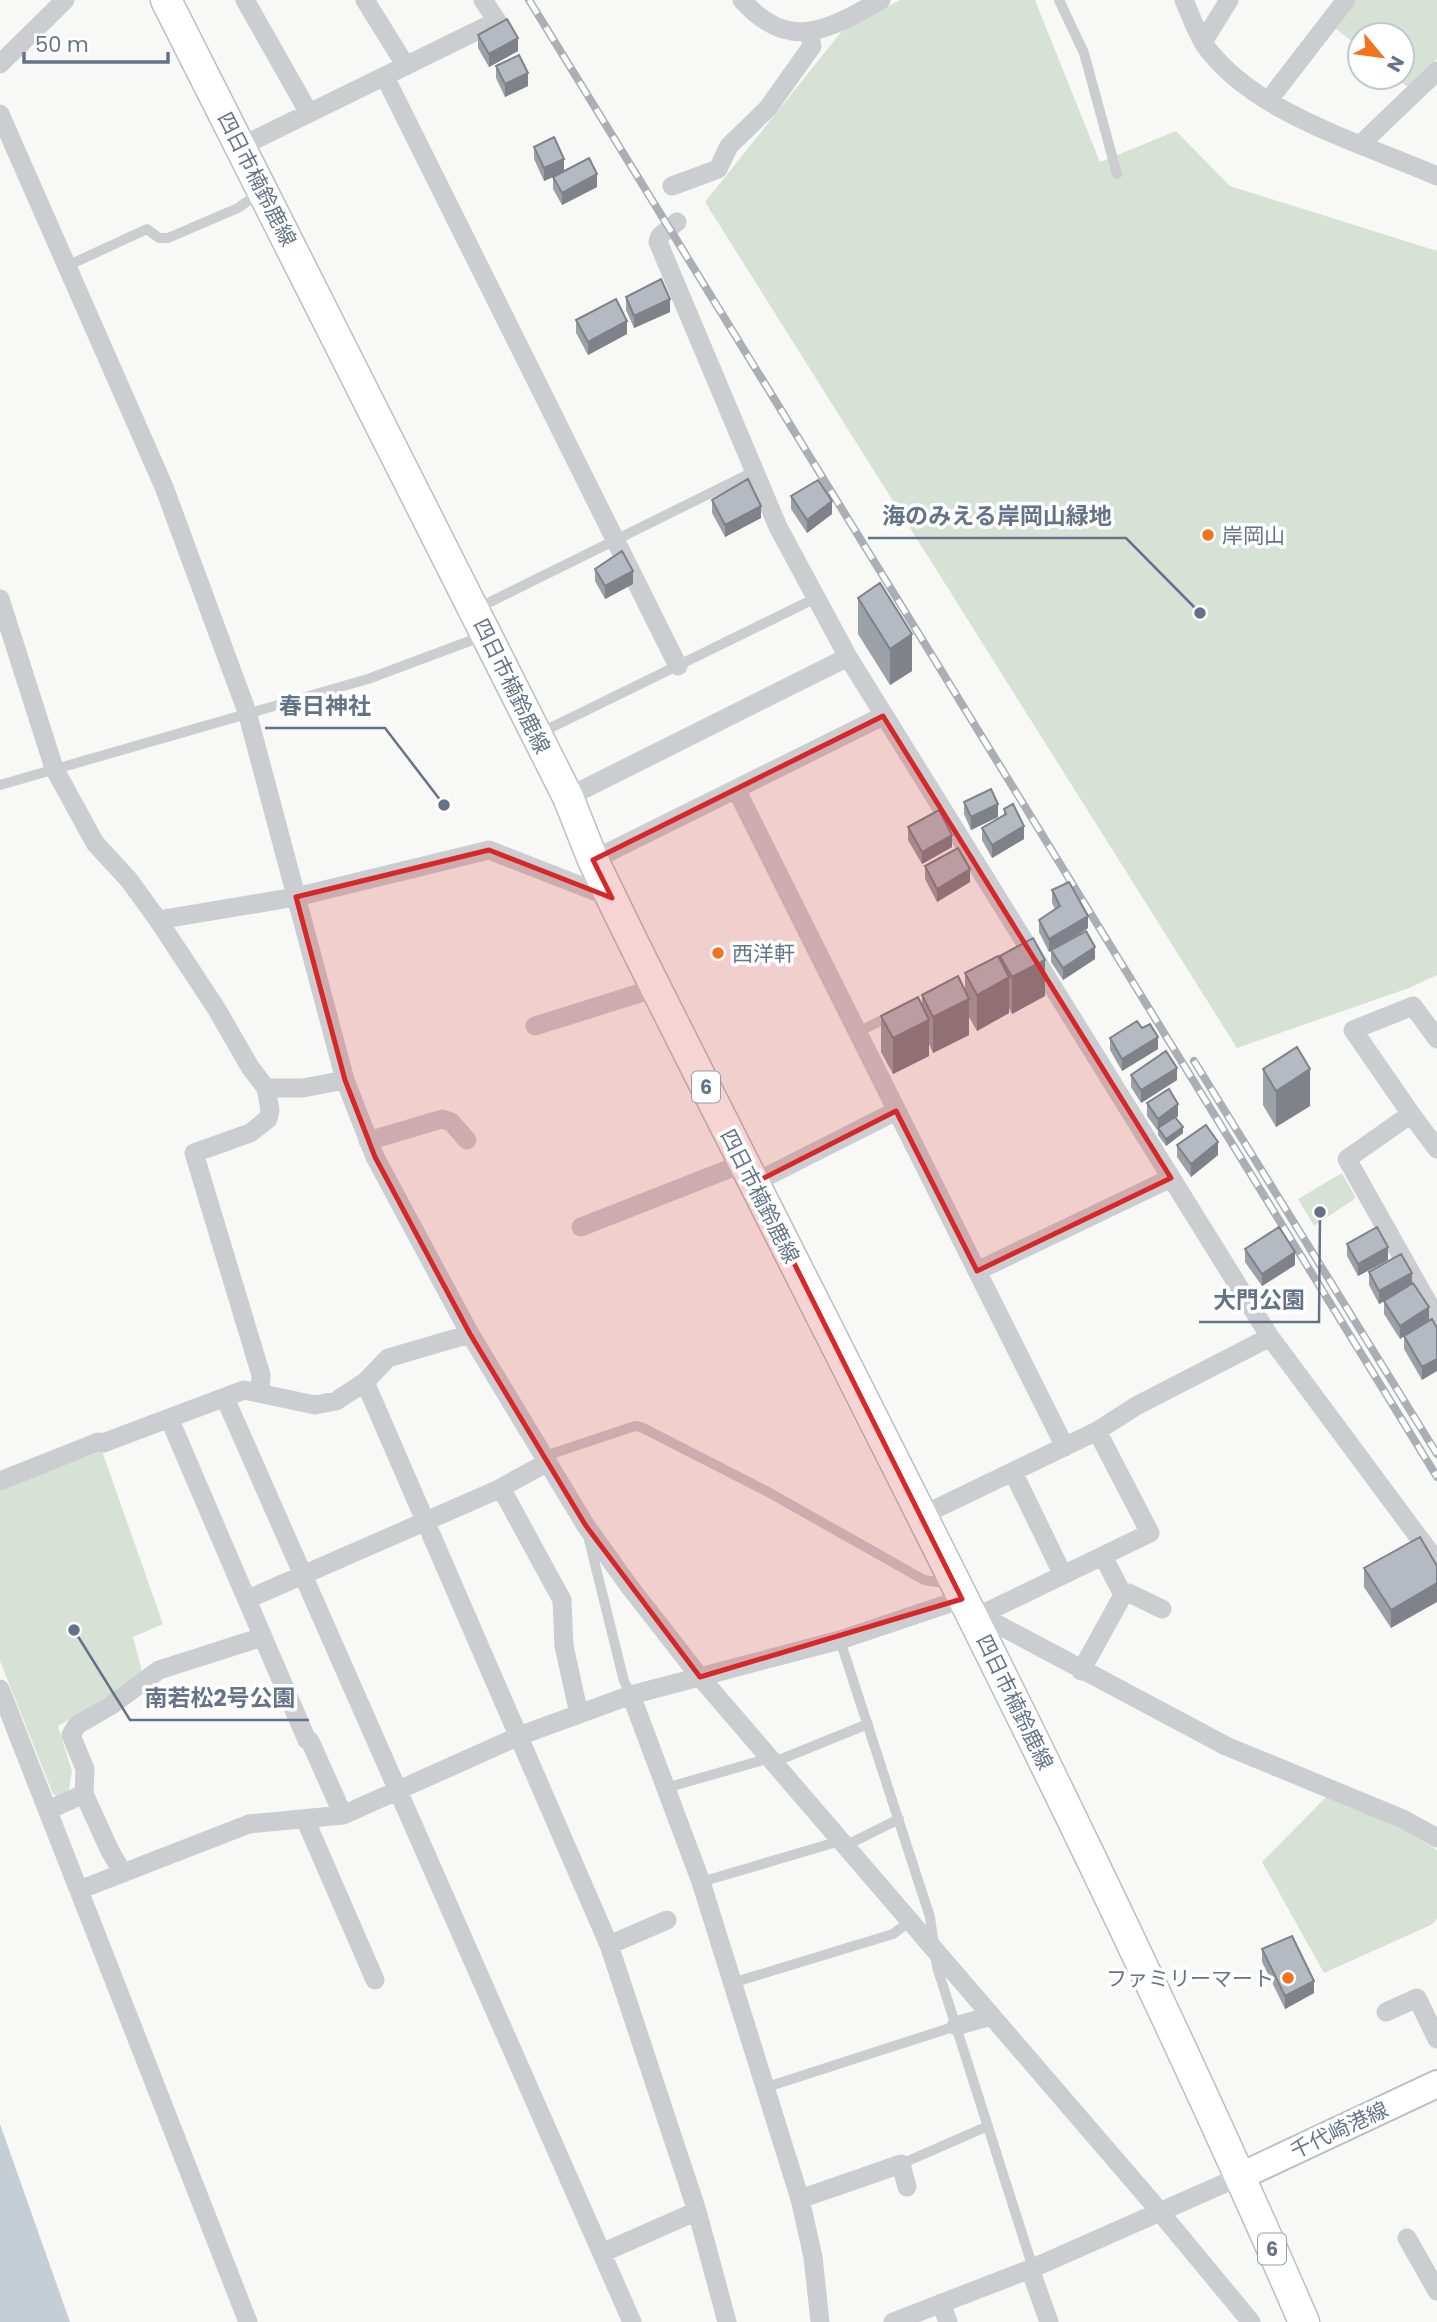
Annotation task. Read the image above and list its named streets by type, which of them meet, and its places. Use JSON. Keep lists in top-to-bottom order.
{
  "streets": {
    "main road": ["四日市楠鈴鹿線", "6", "千代崎港線"]
  },
  "crossings": [
    ["四日市楠鈴鹿線", "千代崎港線"]
  ],
  "places": [
    "岸岡山",
    "海のみえる岸岡山緑地",
    "春日神社",
    "西洋軒",
    "大門公園",
    "南若松2号公園",
    "ファミリーマート"
  ],
  "scale_bar": "50 m",
  "north": "bottom right"
}
